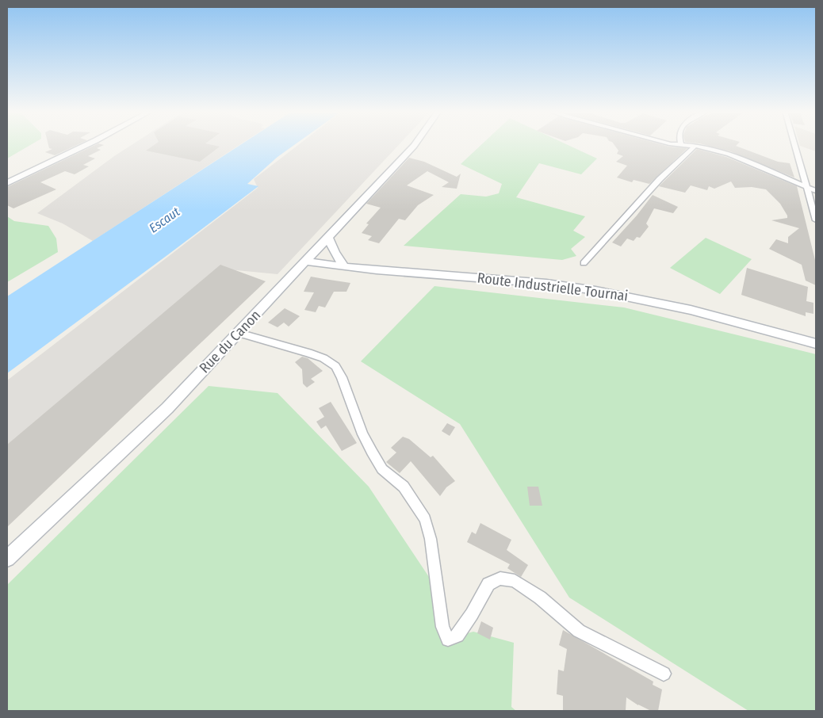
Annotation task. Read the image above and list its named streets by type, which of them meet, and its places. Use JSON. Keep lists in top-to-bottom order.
{
  "streets": {
    "main road": ["Route Industrielle Tournai", "Rue du Canon"]
  },
  "crossings": [
    ["Route Industrielle Tournai", "Rue du Canon"]
  ],
  "water": ["Escaut"]
}
